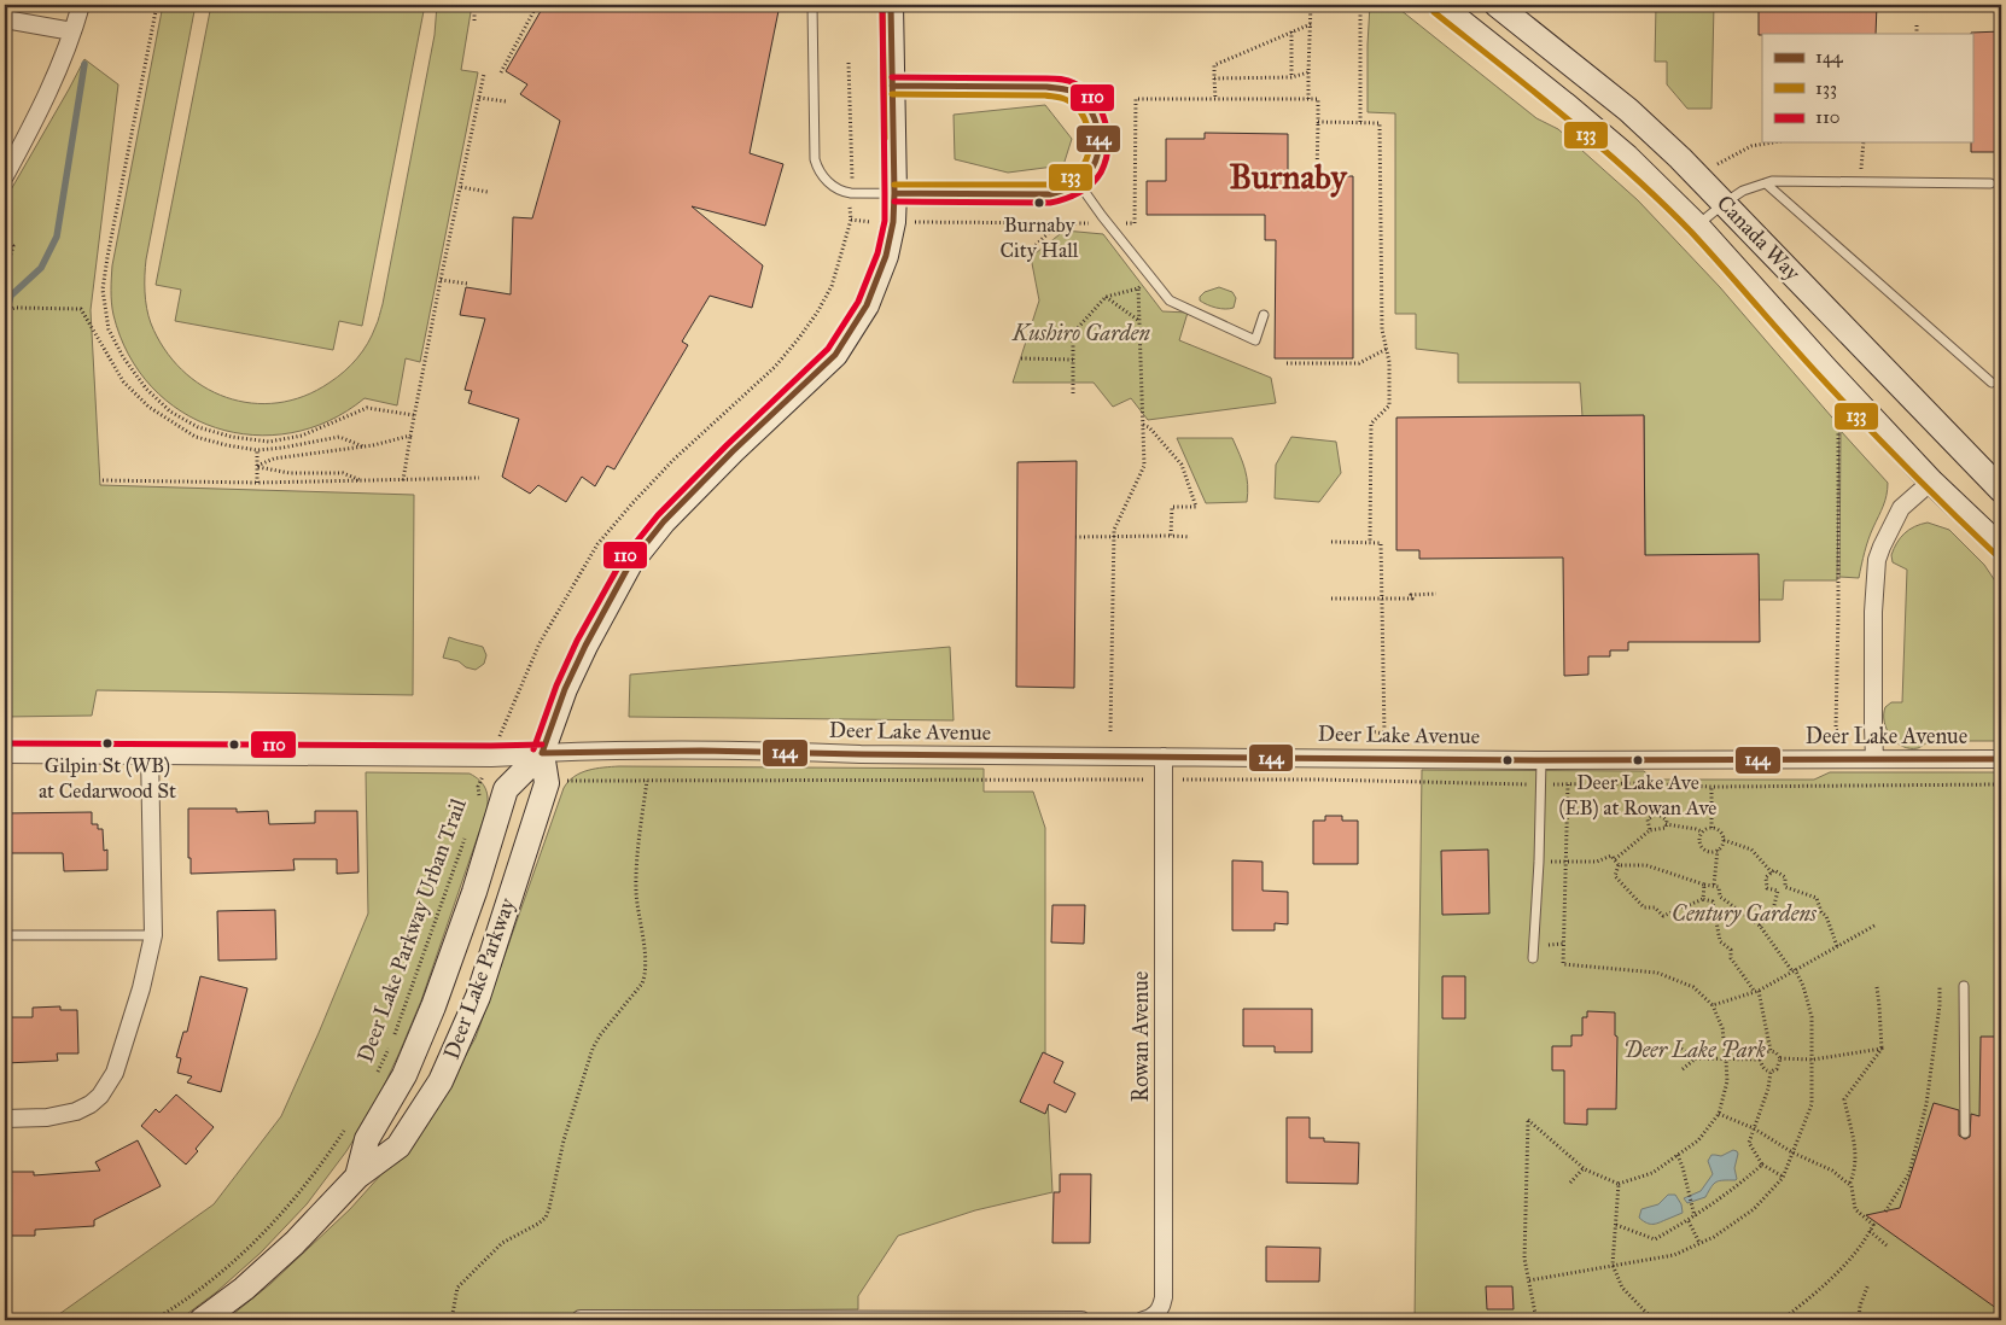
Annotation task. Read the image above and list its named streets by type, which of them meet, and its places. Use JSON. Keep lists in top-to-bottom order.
{
  "streets": {
    "main road": ["Canada Way", "Deer Lake Parkway"],
    "street": ["Deer Lake Avenue", "Rowan Avenue"],
    "path": ["Deer Lake Parkway Urban Trail"]
  },
  "crossings": [
    ["Deer Lake Avenue", "Deer Lake Parkway"],
    ["Deer Lake Avenue", "Rowan Avenue"]
  ],
  "districts": ["Burnaby"],
  "parks": ["Kushiro Garden", "Century Gardens", "Deer Lake Park"],
  "places": ["Burnaby City Hall", "Gilpin St (WB) at Cedarwood St", "Deer Lake Ave (EB) at Rowan Ave"],
  "lines": ["transit line 144", "transit line 133", "transit line 110"],
  "legend": ["144", "133", "110"]
}
